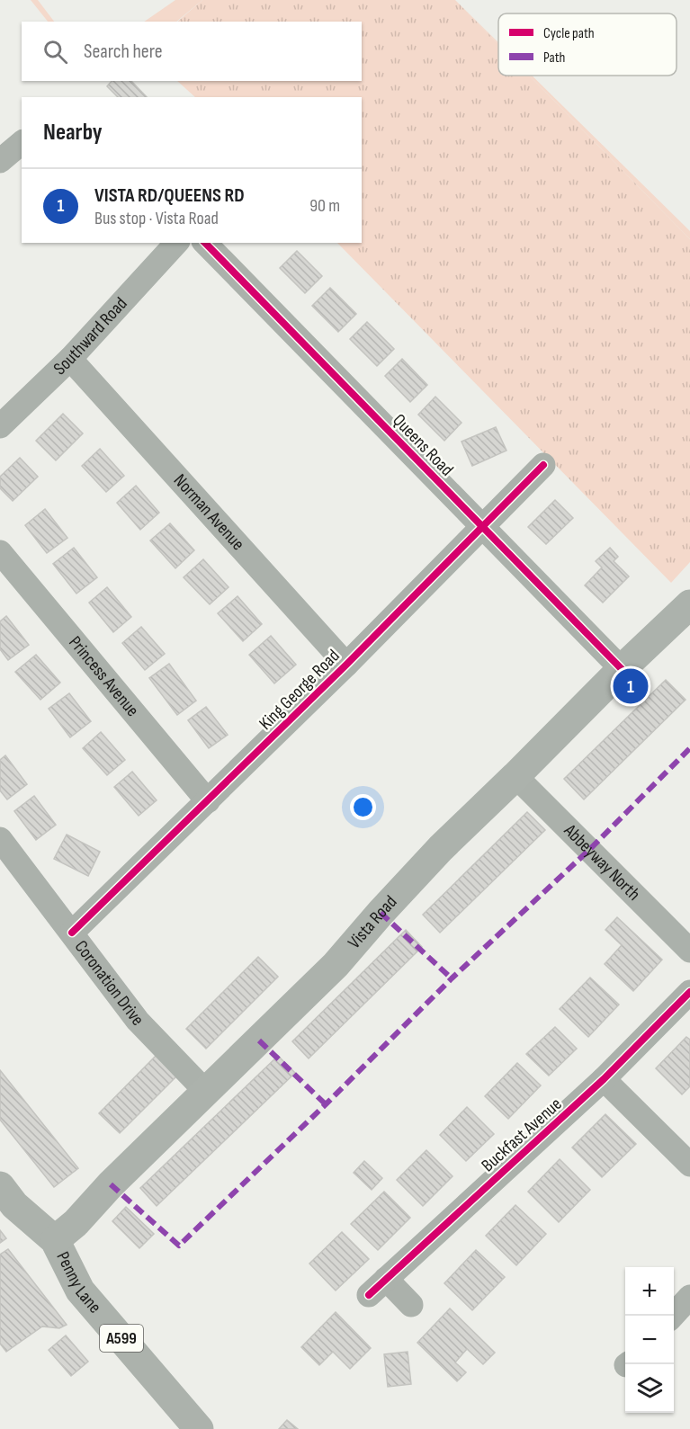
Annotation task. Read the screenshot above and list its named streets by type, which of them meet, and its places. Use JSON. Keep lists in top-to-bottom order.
{
  "streets": {
    "main road": ["Vista Road", "Penny Lane", "A599"],
    "street": [
      "Southward Road",
      "Queens Road",
      "Norman Avenue",
      "Princess Avenue",
      "King George Road",
      "Abbeyway North",
      "Coronation Drive",
      "Buckfast Avenue"
    ]
  },
  "crossings": [
    ["Southward Road", "Norman Avenue"],
    ["Queens Road", "King George Road"],
    ["Queens Road", "Vista Road"],
    ["Norman Avenue", "King George Road"],
    ["Princess Avenue", "King George Road"],
    ["King George Road", "Coronation Drive"],
    ["Abbeyway North", "Vista Road"],
    ["Vista Road", "Coronation Drive"],
    ["Vista Road", "Penny Lane"]
  ],
  "legend": ["Cycle path", "Path"],
  "page": {
    "search": "Search here",
    "heading": "Nearby",
    "list": [
      {
        "mark": "1",
        "name": "VISTA RD/QUEENS RD",
        "note": "Bus stop · Vista Road",
        "value": "90 m"
      }
    ],
    "pins": "1",
    "map_buttons": ["+", "−"]
  }
}
